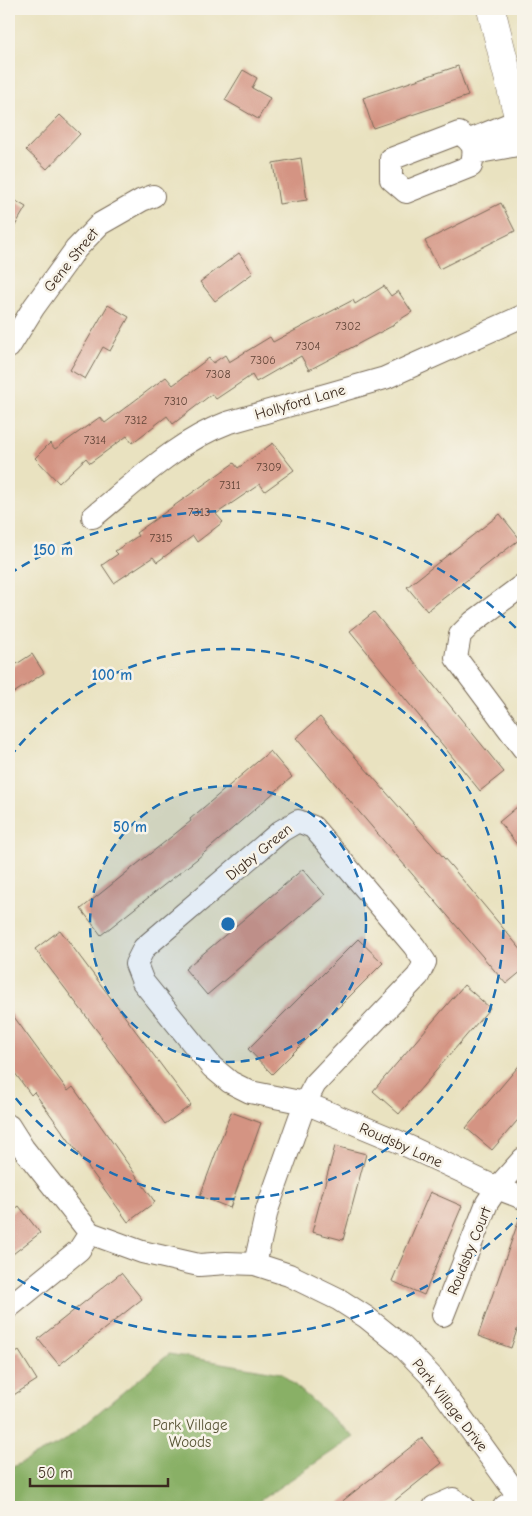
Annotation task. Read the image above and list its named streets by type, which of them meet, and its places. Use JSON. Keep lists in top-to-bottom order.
{
  "streets": {
    "street": [
      "Gene Street",
      "Hollyford Lane",
      "Digby Green",
      "Roudsby Lane",
      "Roudsby Court",
      "Park Village Drive"
    ]
  },
  "crossings": [
    ["Digby Green", "Roudsby Lane"],
    ["Digby Green", "Park Village Drive"],
    ["Roudsby Lane", "Roudsby Court"]
  ],
  "parks": ["Park Village Woods"],
  "house_numbers": [
    "7302",
    "7304",
    "7306",
    "7308",
    "7310",
    "7312",
    "7314",
    "7309",
    "7311",
    "7313",
    "7315"
  ],
  "scale_bar": "50 m",
  "rings": ["150 m", "100 m", "50 m"]
}
